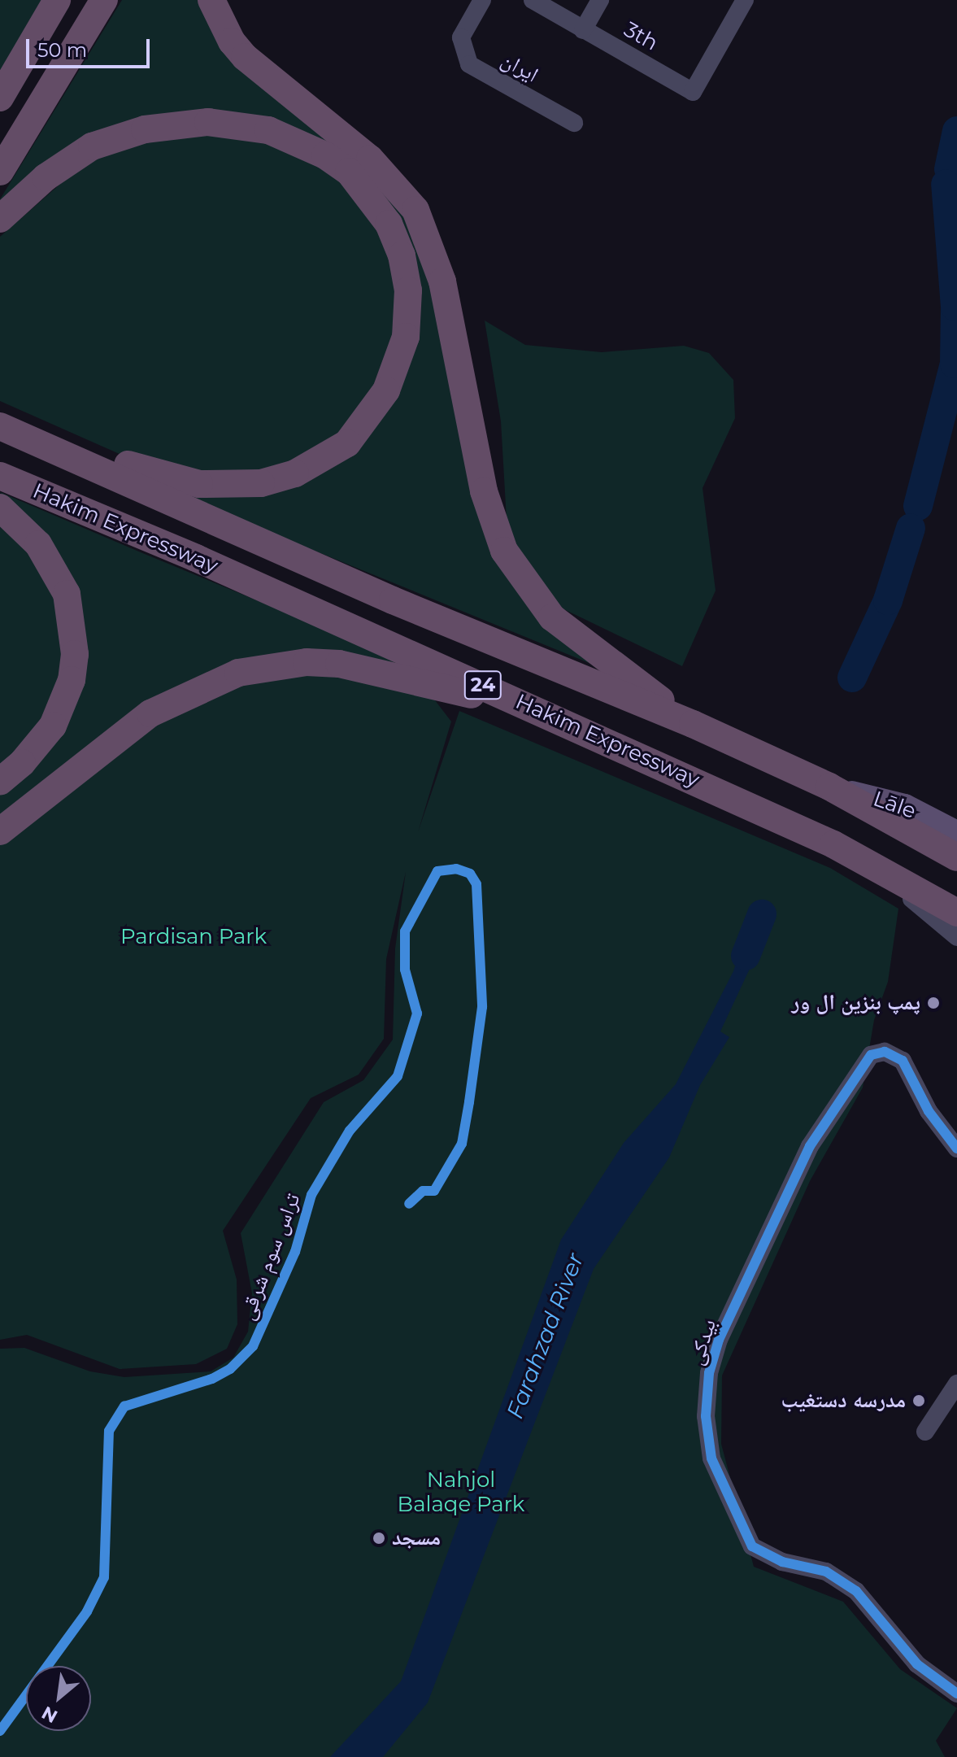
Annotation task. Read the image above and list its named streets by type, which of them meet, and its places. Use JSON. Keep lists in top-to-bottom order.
{
  "streets": {
    "highway": ["Hakim Expressway", "24"],
    "main road": ["Lāle"],
    "street": ["3th", "ایران", "بیدکی"],
    "cycle path": ["تراس سوم شرقی"]
  },
  "crossings": [
    ["Hakim Expressway", "Lāle"]
  ],
  "water": ["Farahzad River"],
  "parks": ["Pardisan Park", "Nahjol Balaqe Park"],
  "places": ["پمپ بنزین ال ور", "مدرسه دستغیب", "مسجد"],
  "scale_bar": "50 m",
  "north": "bottom left"
}
